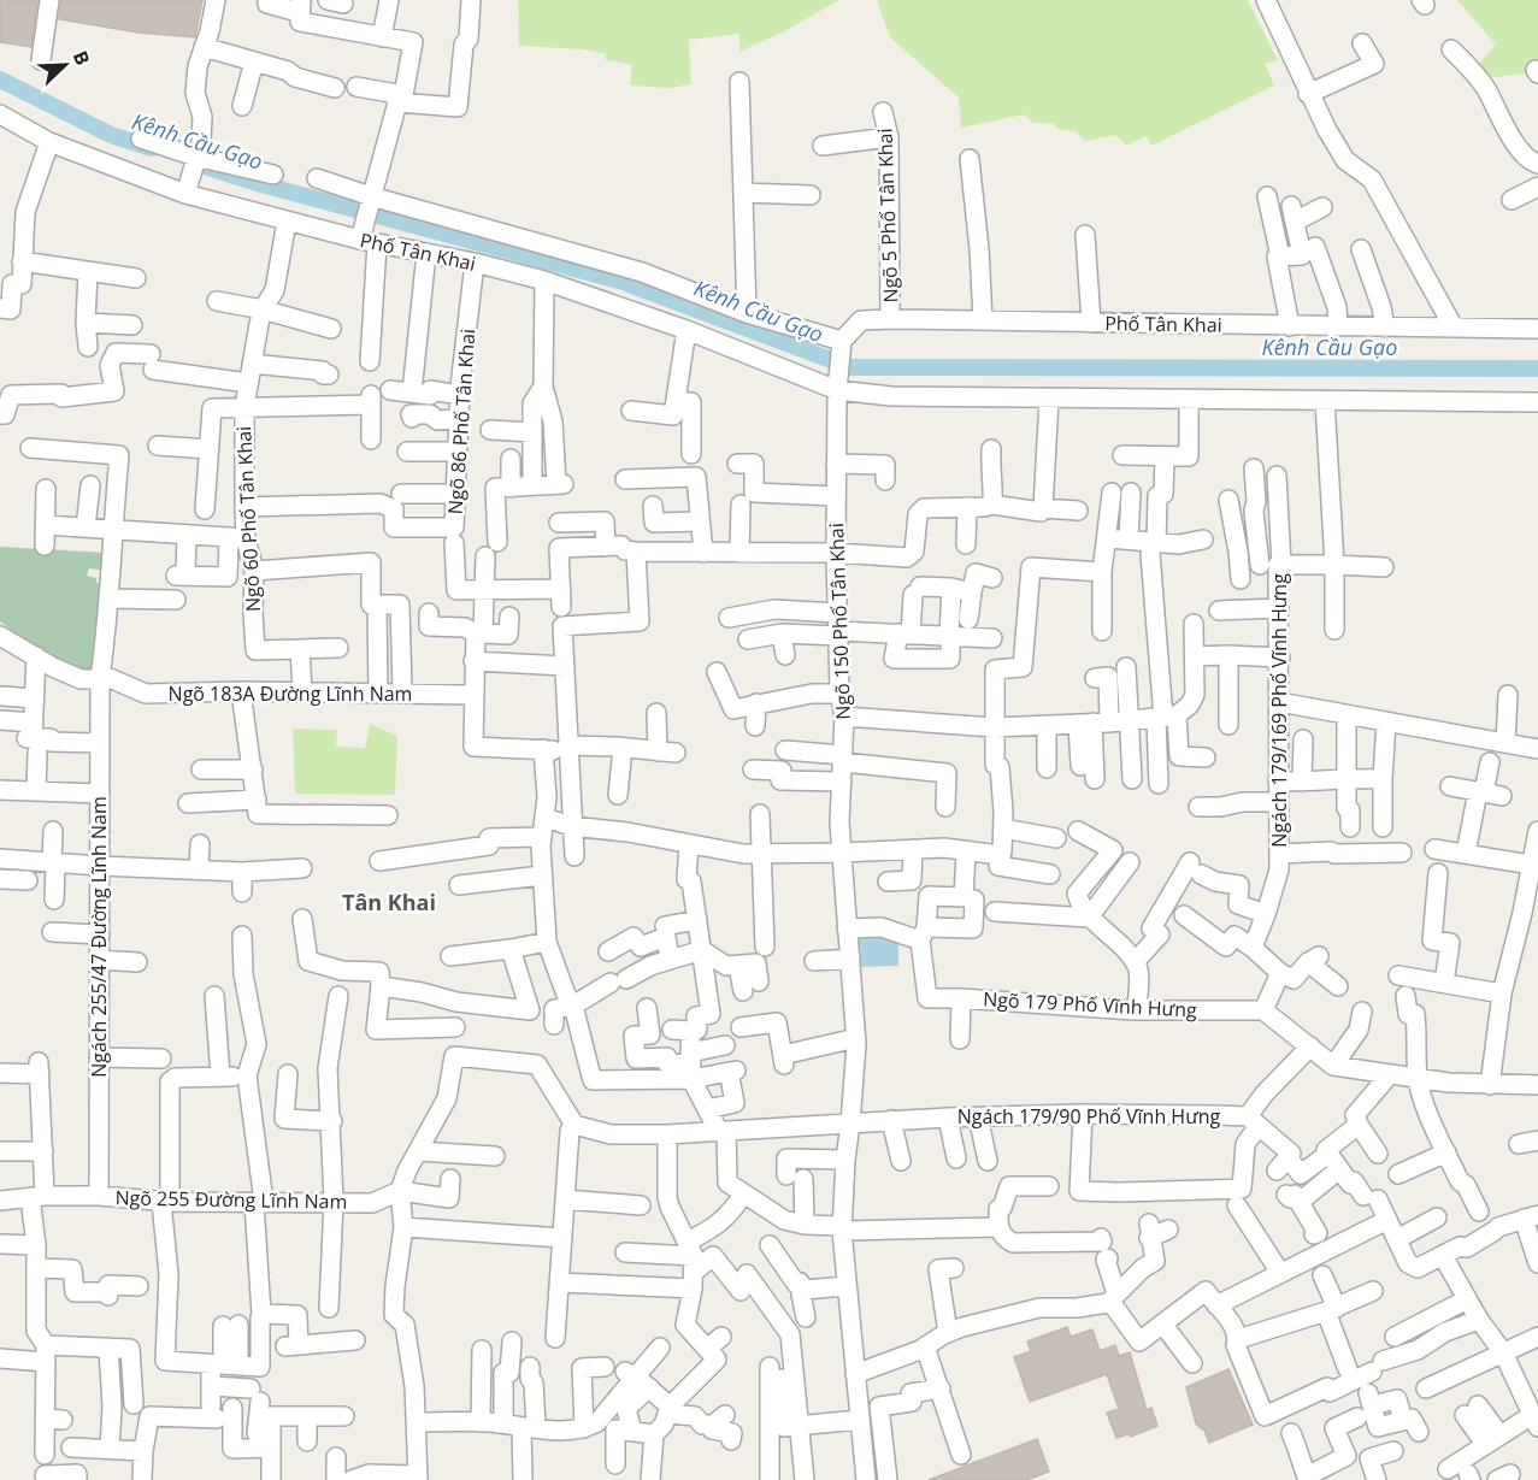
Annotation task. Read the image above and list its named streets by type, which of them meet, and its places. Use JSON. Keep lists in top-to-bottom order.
{
  "streets": {
    "street": [
      "Ngõ 5 Phố Tân Khai",
      "Phố Tân Khai",
      "Ngõ 86 Phố Tân Khai",
      "Ngõ 60 Phố Tân Khai",
      "Ngõ 150 Phố Tân Khai",
      "Ngõ 183A Đường Lĩnh Nam",
      "Ngách 179/169 Phố Vĩnh Hưng",
      "Ngách 255/47 Đường Lĩnh Nam",
      "Ngõ 179 Phố Vĩnh Hưng",
      "Ngách 179/90 Phố Vĩnh Hưng",
      "Ngõ 255 Đường Lĩnh Nam"
    ]
  },
  "crossings": [
    ["Ngõ 5 Phố Tân Khai", "Phố Tân Khai"],
    ["Phố Tân Khai", "Ngõ 86 Phố Tân Khai"],
    ["Phố Tân Khai", "Ngõ 60 Phố Tân Khai"],
    ["Phố Tân Khai", "Ngõ 150 Phố Tân Khai"],
    ["Ngõ 86 Phố Tân Khai", "Ngõ 60 Phố Tân Khai"],
    ["Ngõ 183A Đường Lĩnh Nam", "Ngách 255/47 Đường Lĩnh Nam"],
    ["Ngách 255/47 Đường Lĩnh Nam", "Ngõ 255 Đường Lĩnh Nam"]
  ],
  "districts": ["Tân Khai"],
  "water": ["Kênh Cầu Gạo"],
  "north": "top right"
}
